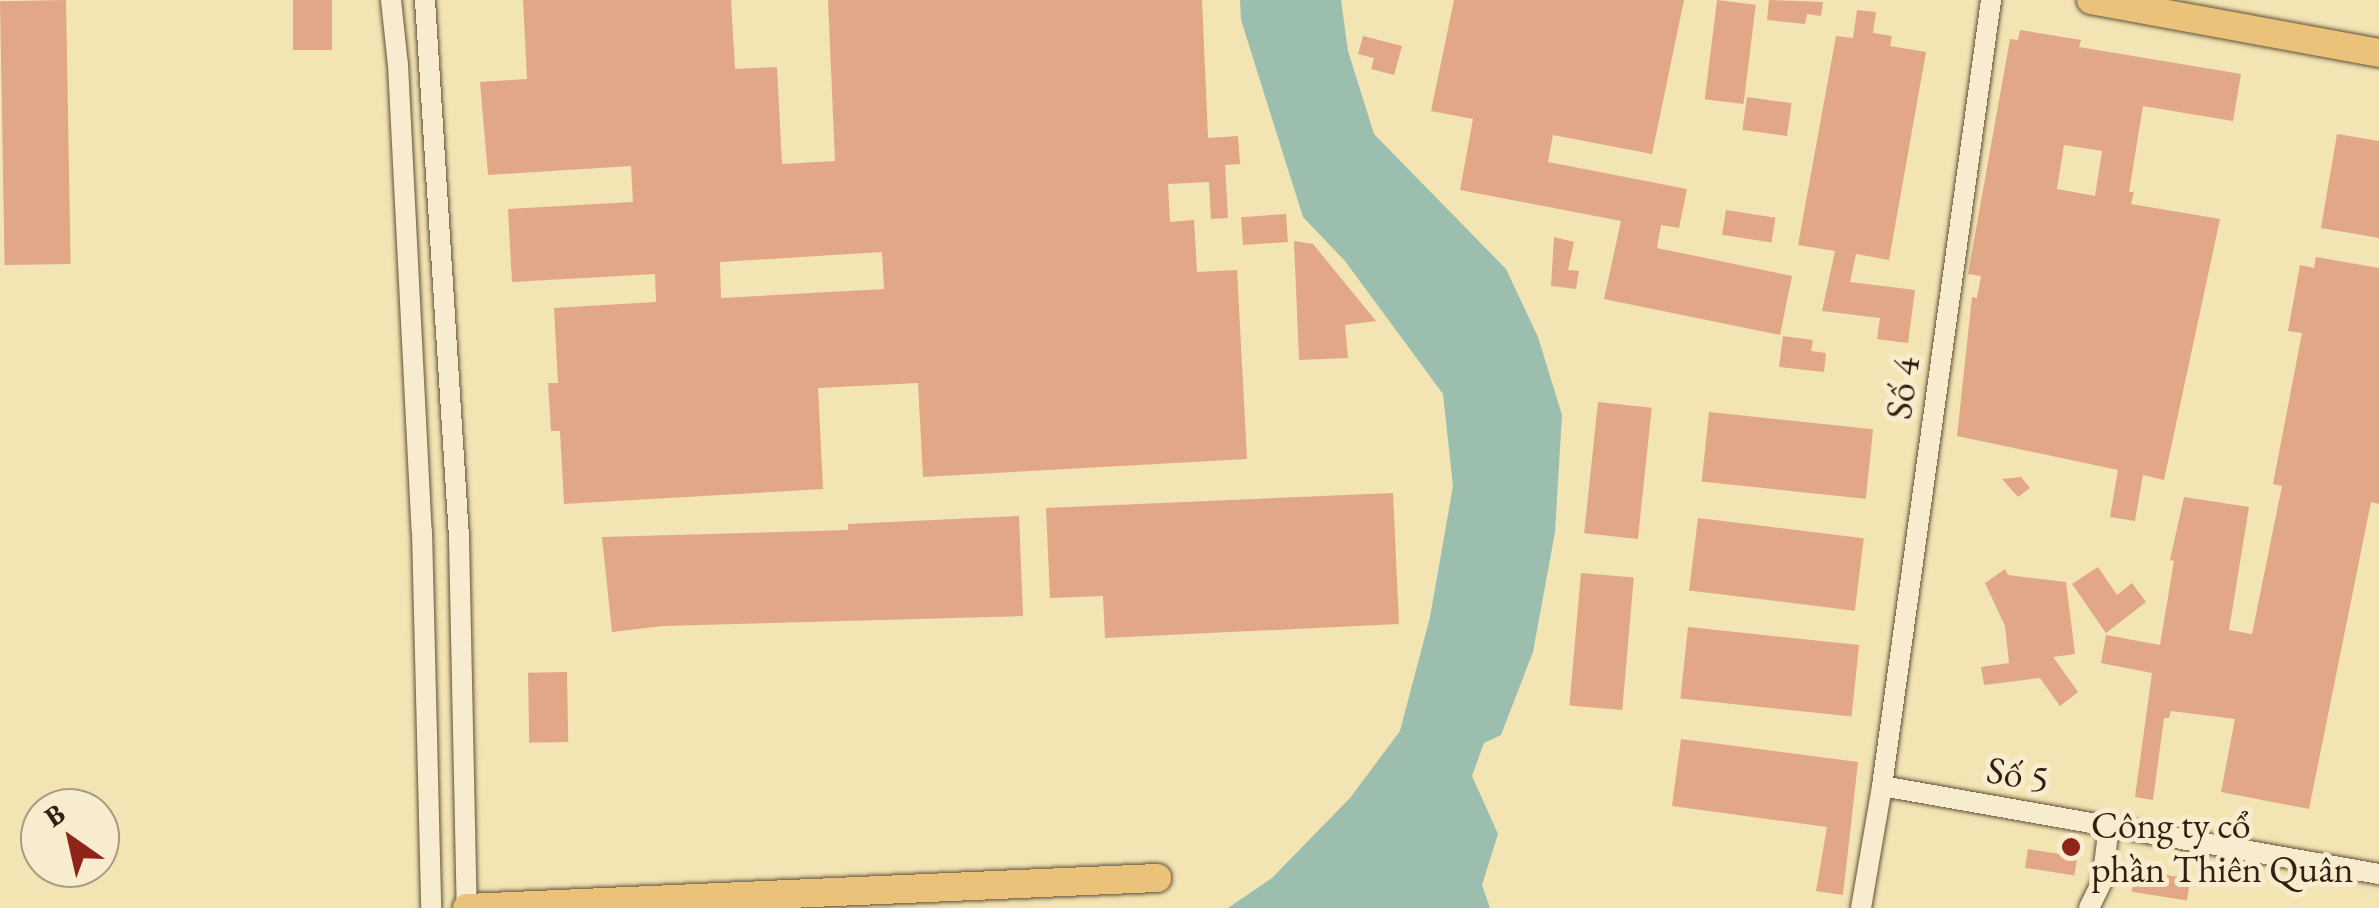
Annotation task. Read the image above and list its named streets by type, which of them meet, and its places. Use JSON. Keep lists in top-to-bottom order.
{
  "streets": {
    "street": ["Số 4", "Số 5"]
  },
  "crossings": [
    ["Số 4", "Số 5"]
  ],
  "places": ["Công ty cổ phần Thiên Quân"],
  "north": "top left"
}
